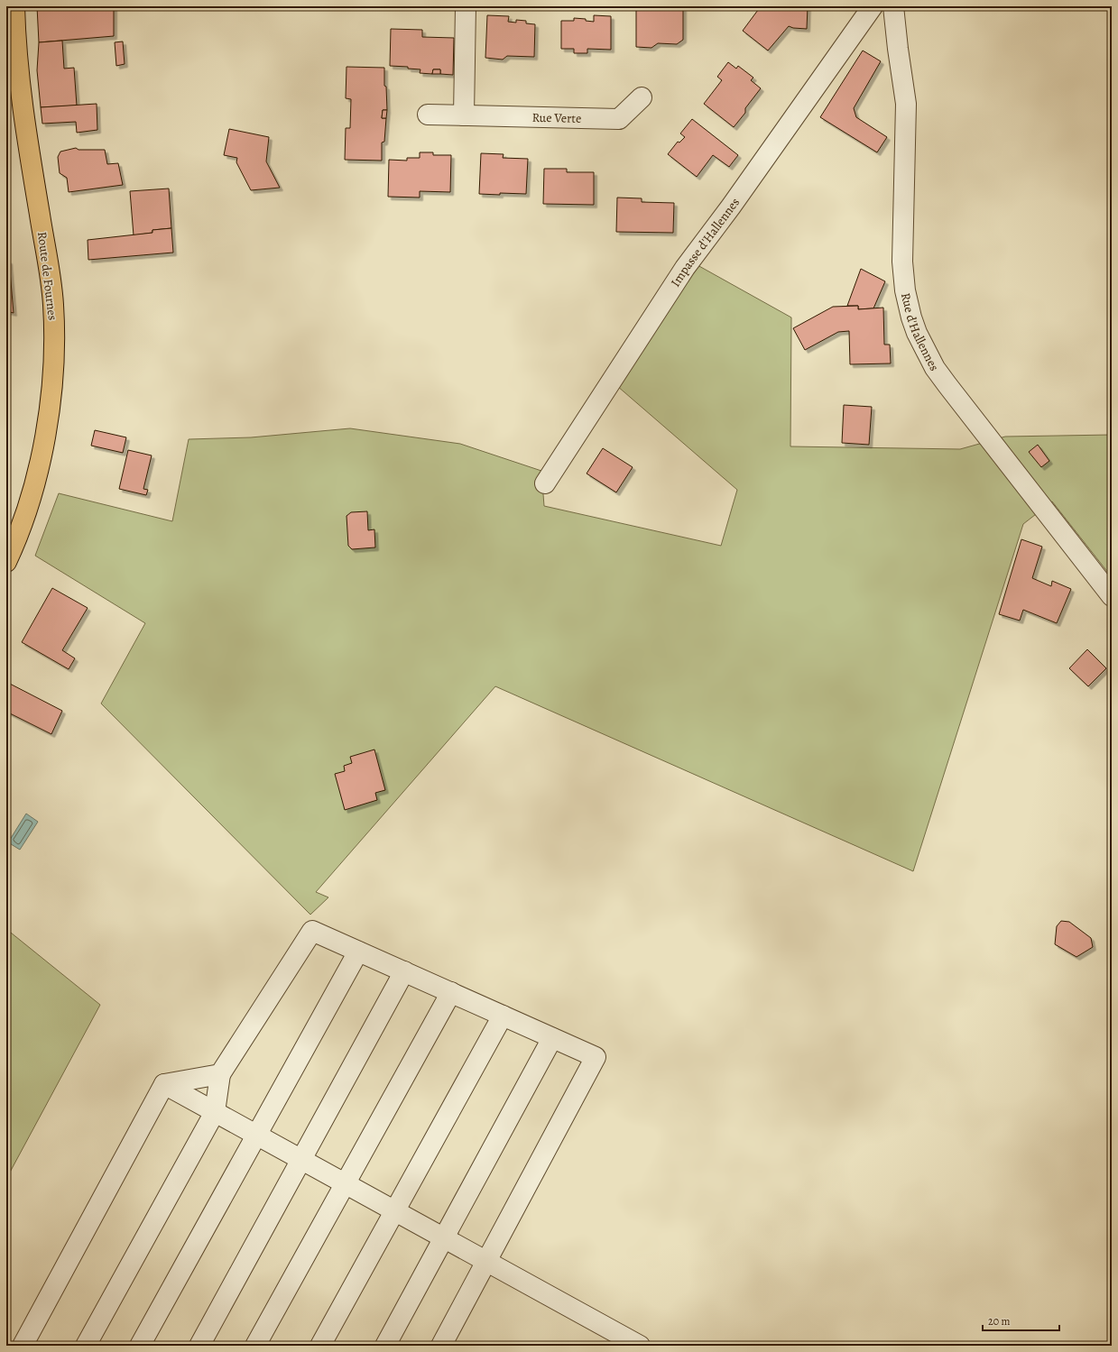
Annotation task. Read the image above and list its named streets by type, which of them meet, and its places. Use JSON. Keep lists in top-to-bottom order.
{
  "streets": {
    "main road": ["Route de Fournes"],
    "street": ["Rue Verte", "Impasse d'Hallennes", "Rue d'Hallennes"]
  },
  "scale_bar": "20 m"
}
